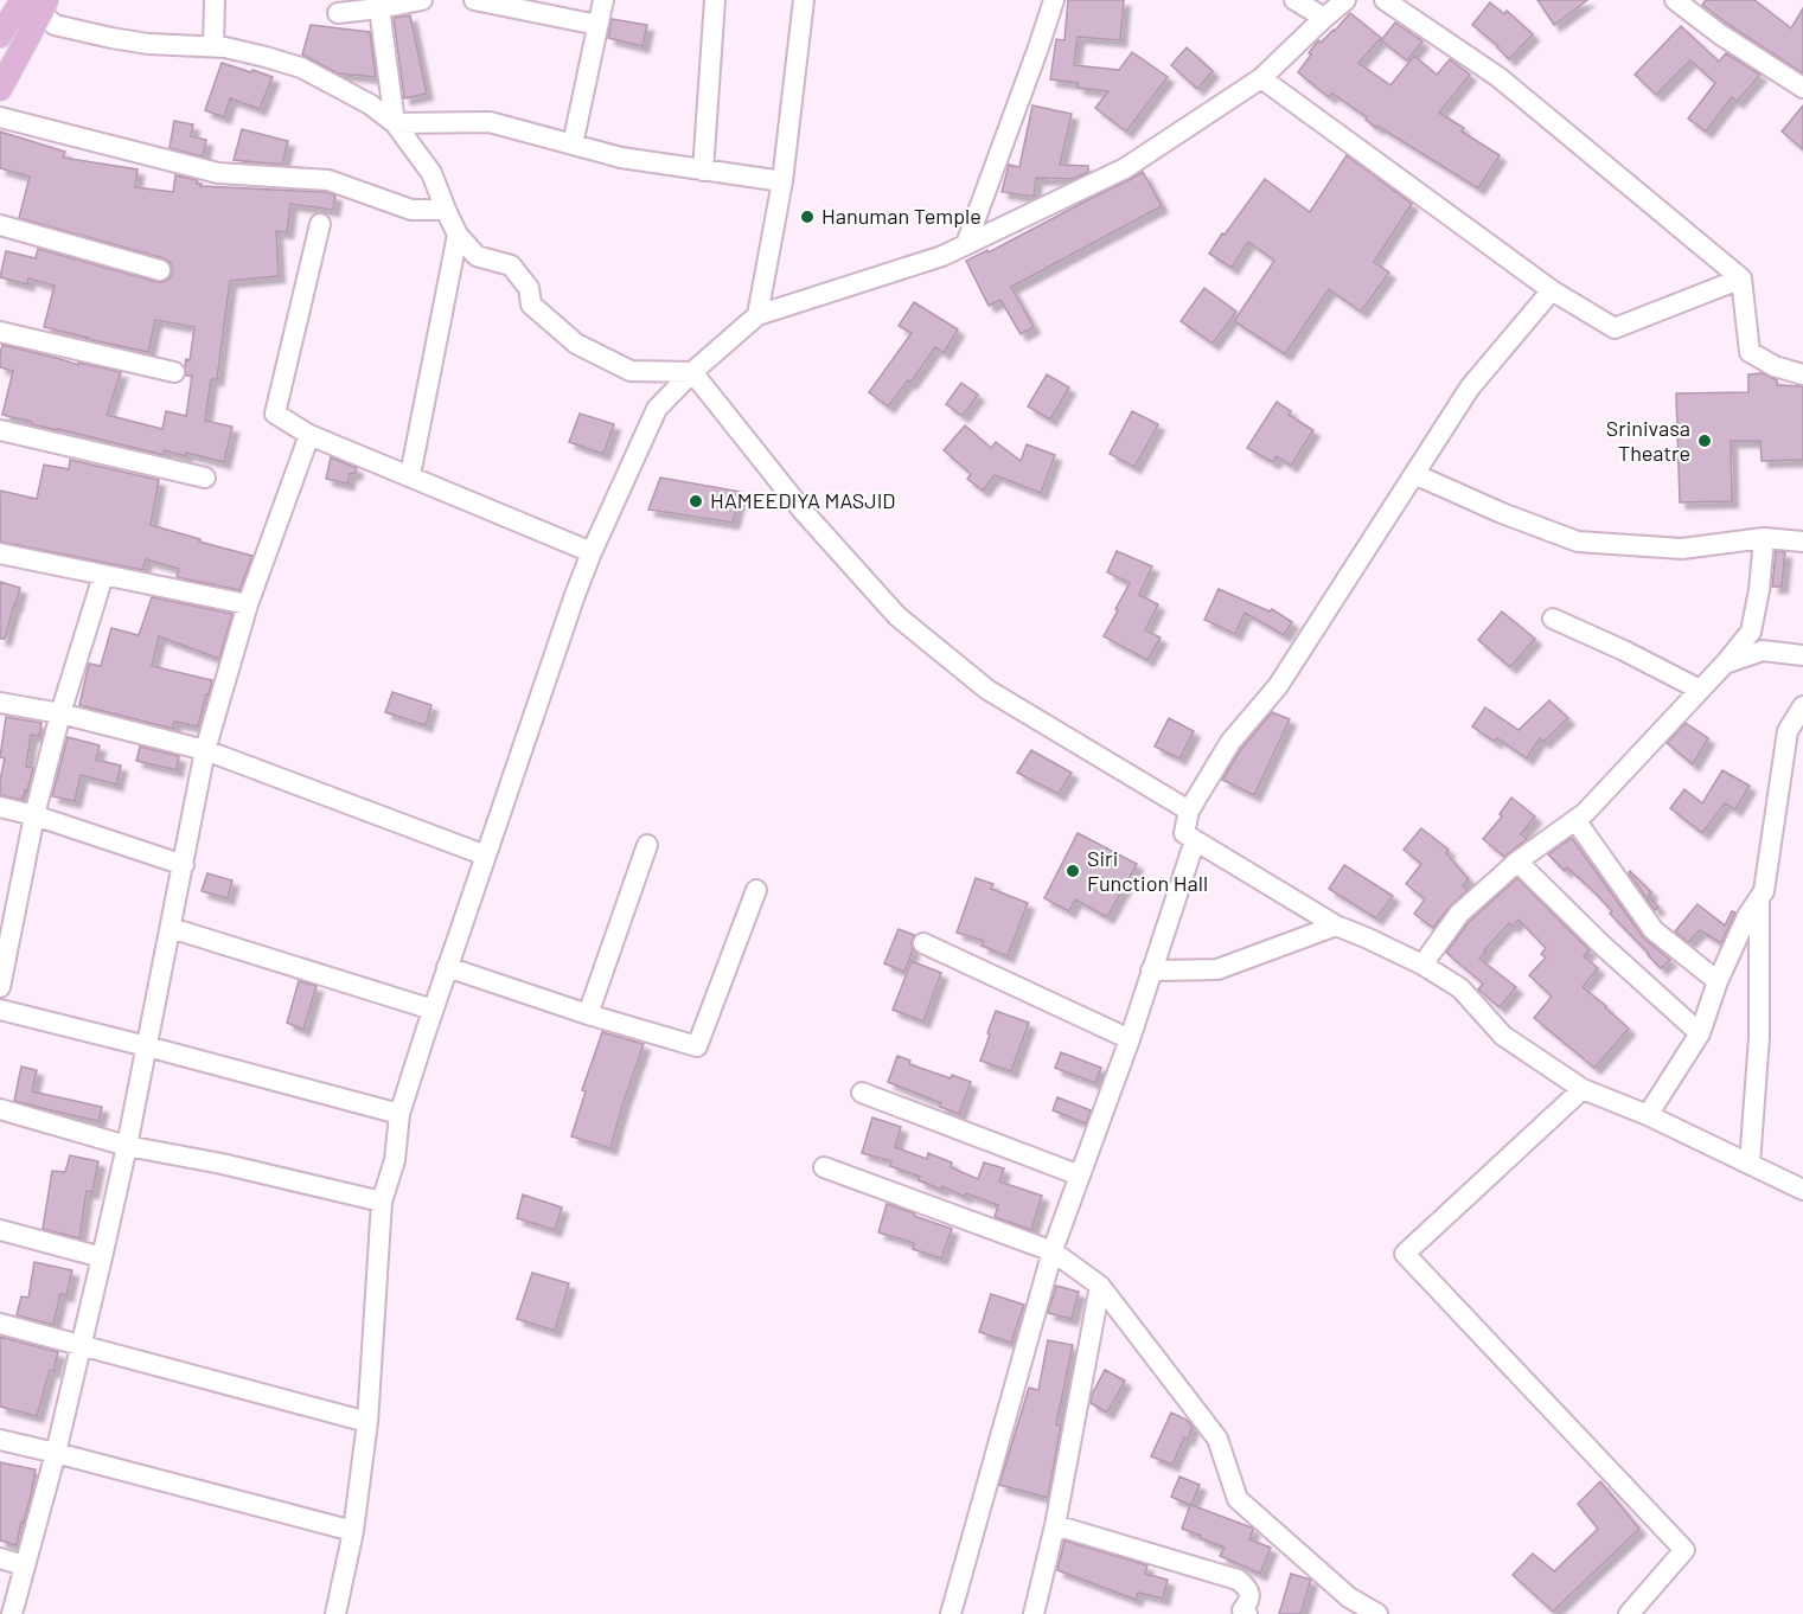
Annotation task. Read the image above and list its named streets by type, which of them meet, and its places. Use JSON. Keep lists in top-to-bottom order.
{
  "places": [
    "Hanuman Temple",
    "Srinivasa Theatre",
    "HAMEEDIYA MASJID",
    "Siri Function Hall"
  ]
}
